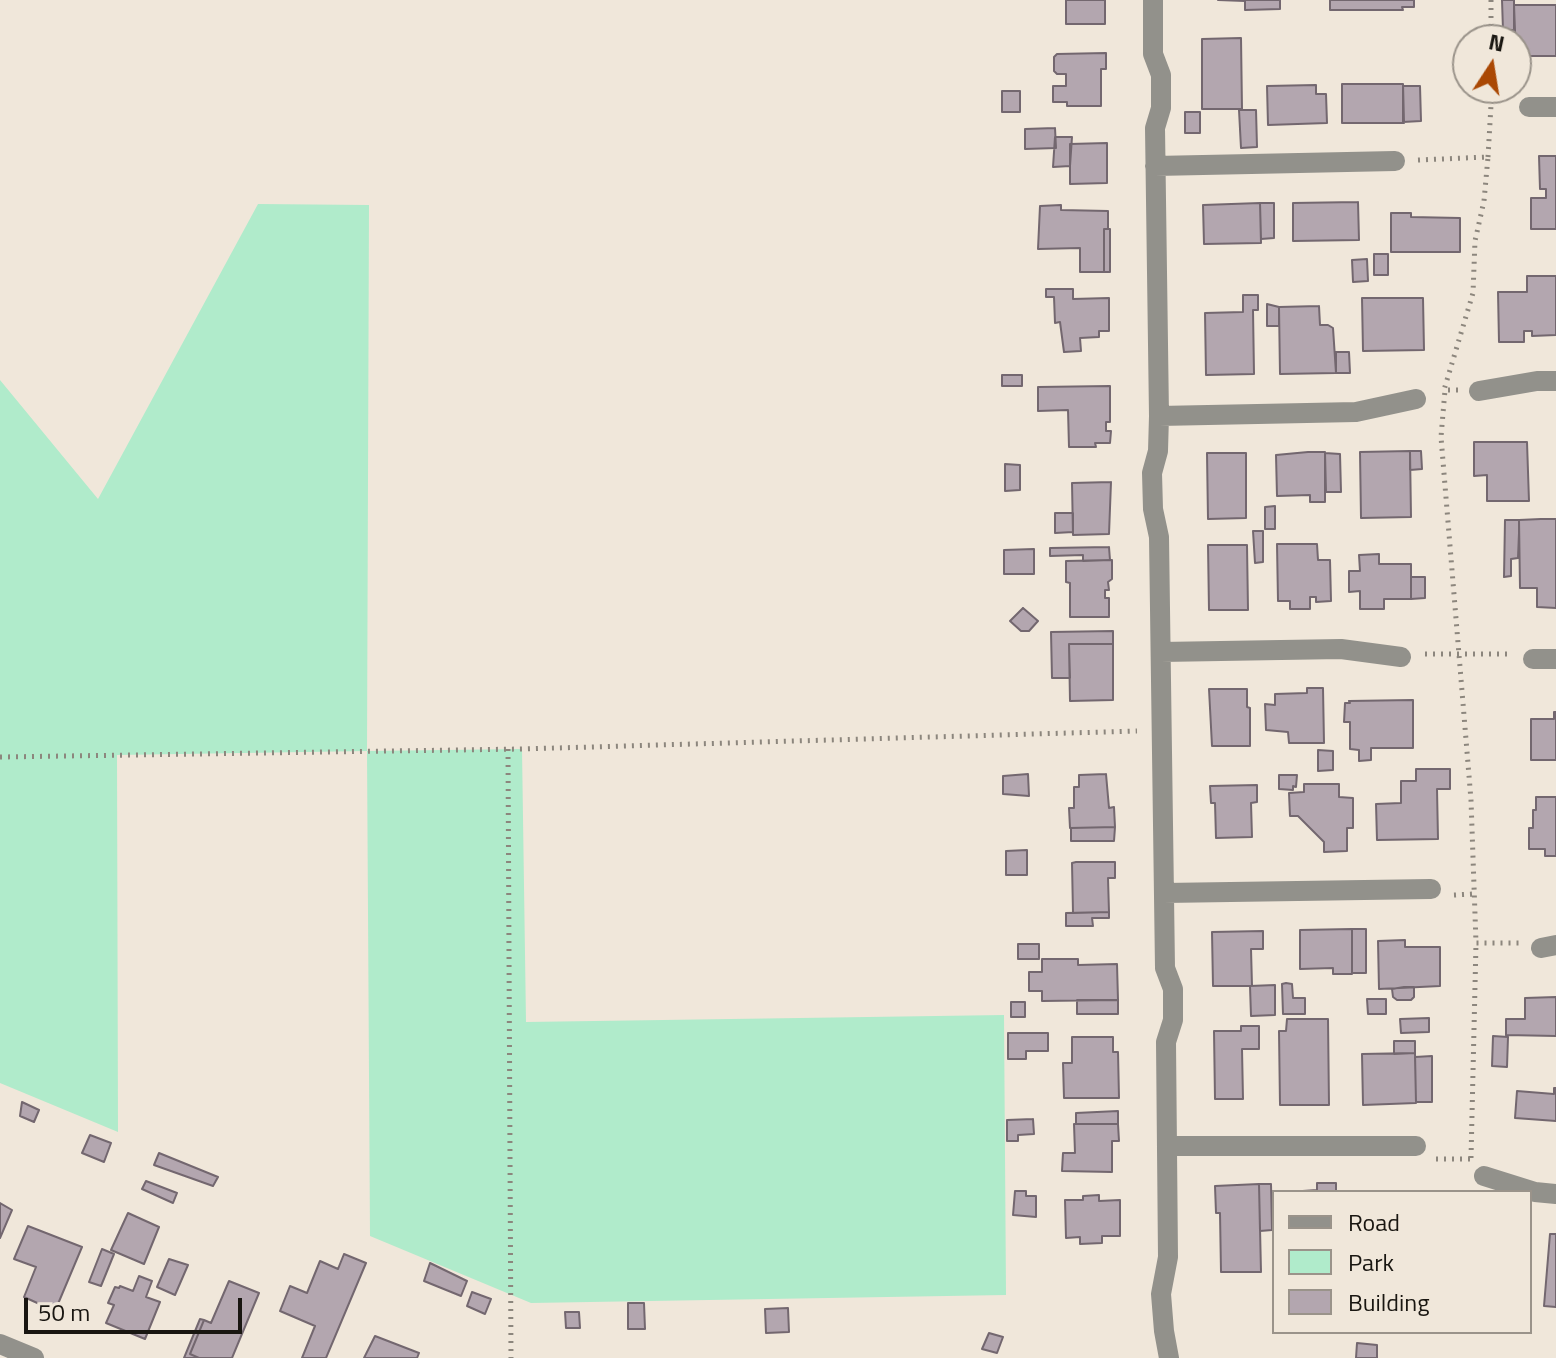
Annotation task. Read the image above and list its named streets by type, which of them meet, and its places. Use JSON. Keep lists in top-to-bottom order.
{
  "legend": ["Road", "Park", "Building"],
  "scale_bar": "50 m",
  "north": "top"
}
